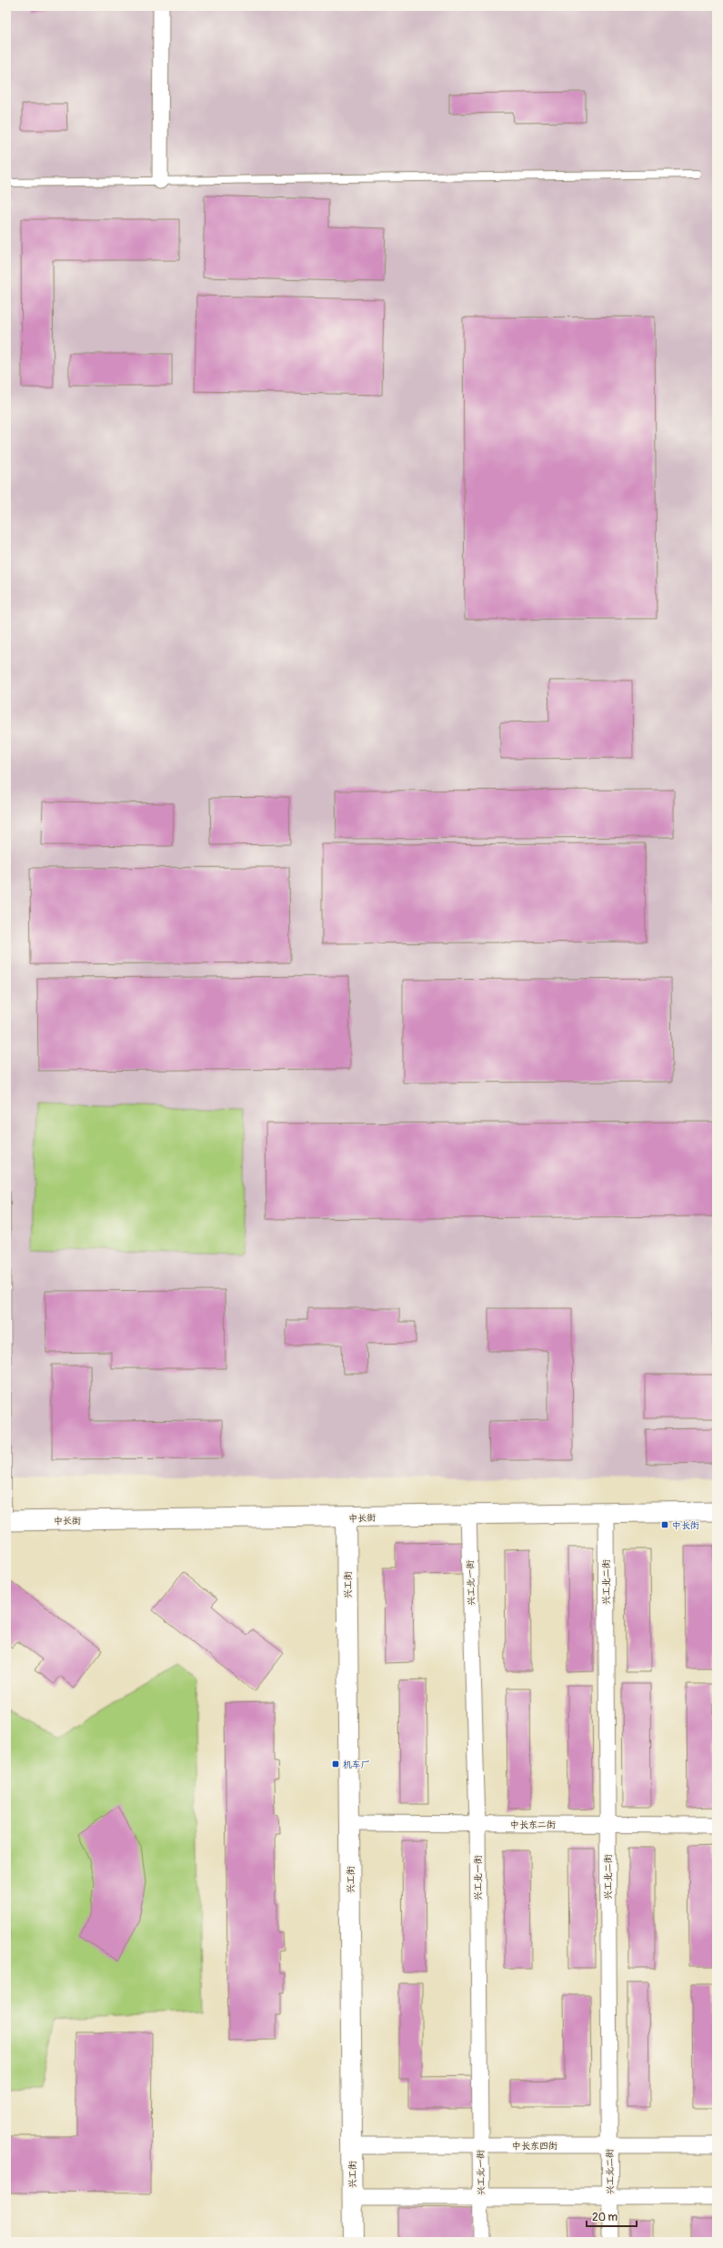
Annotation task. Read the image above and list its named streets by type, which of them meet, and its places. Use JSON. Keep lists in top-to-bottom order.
{
  "streets": {
    "main road": ["兴工街"],
    "street": [
      "中长街",
      "兴工北二街",
      "兴工北一街",
      "中长东二街",
      "中长东四街"
    ]
  },
  "crossings": [
    ["中长街", "兴工北二街"],
    ["中长街", "兴工北一街"],
    ["中长街", "兴工街"],
    ["兴工北二街", "中长东二街"],
    ["兴工北二街", "中长东四街"],
    ["兴工北一街", "中长东二街"],
    ["兴工北一街", "中长东四街"],
    ["兴工街", "中长东二街"],
    ["兴工街", "中长东四街"]
  ],
  "places": {
    "transit": ["中长街", "机车厂"]
  },
  "scale_bar": "20 m"
}
